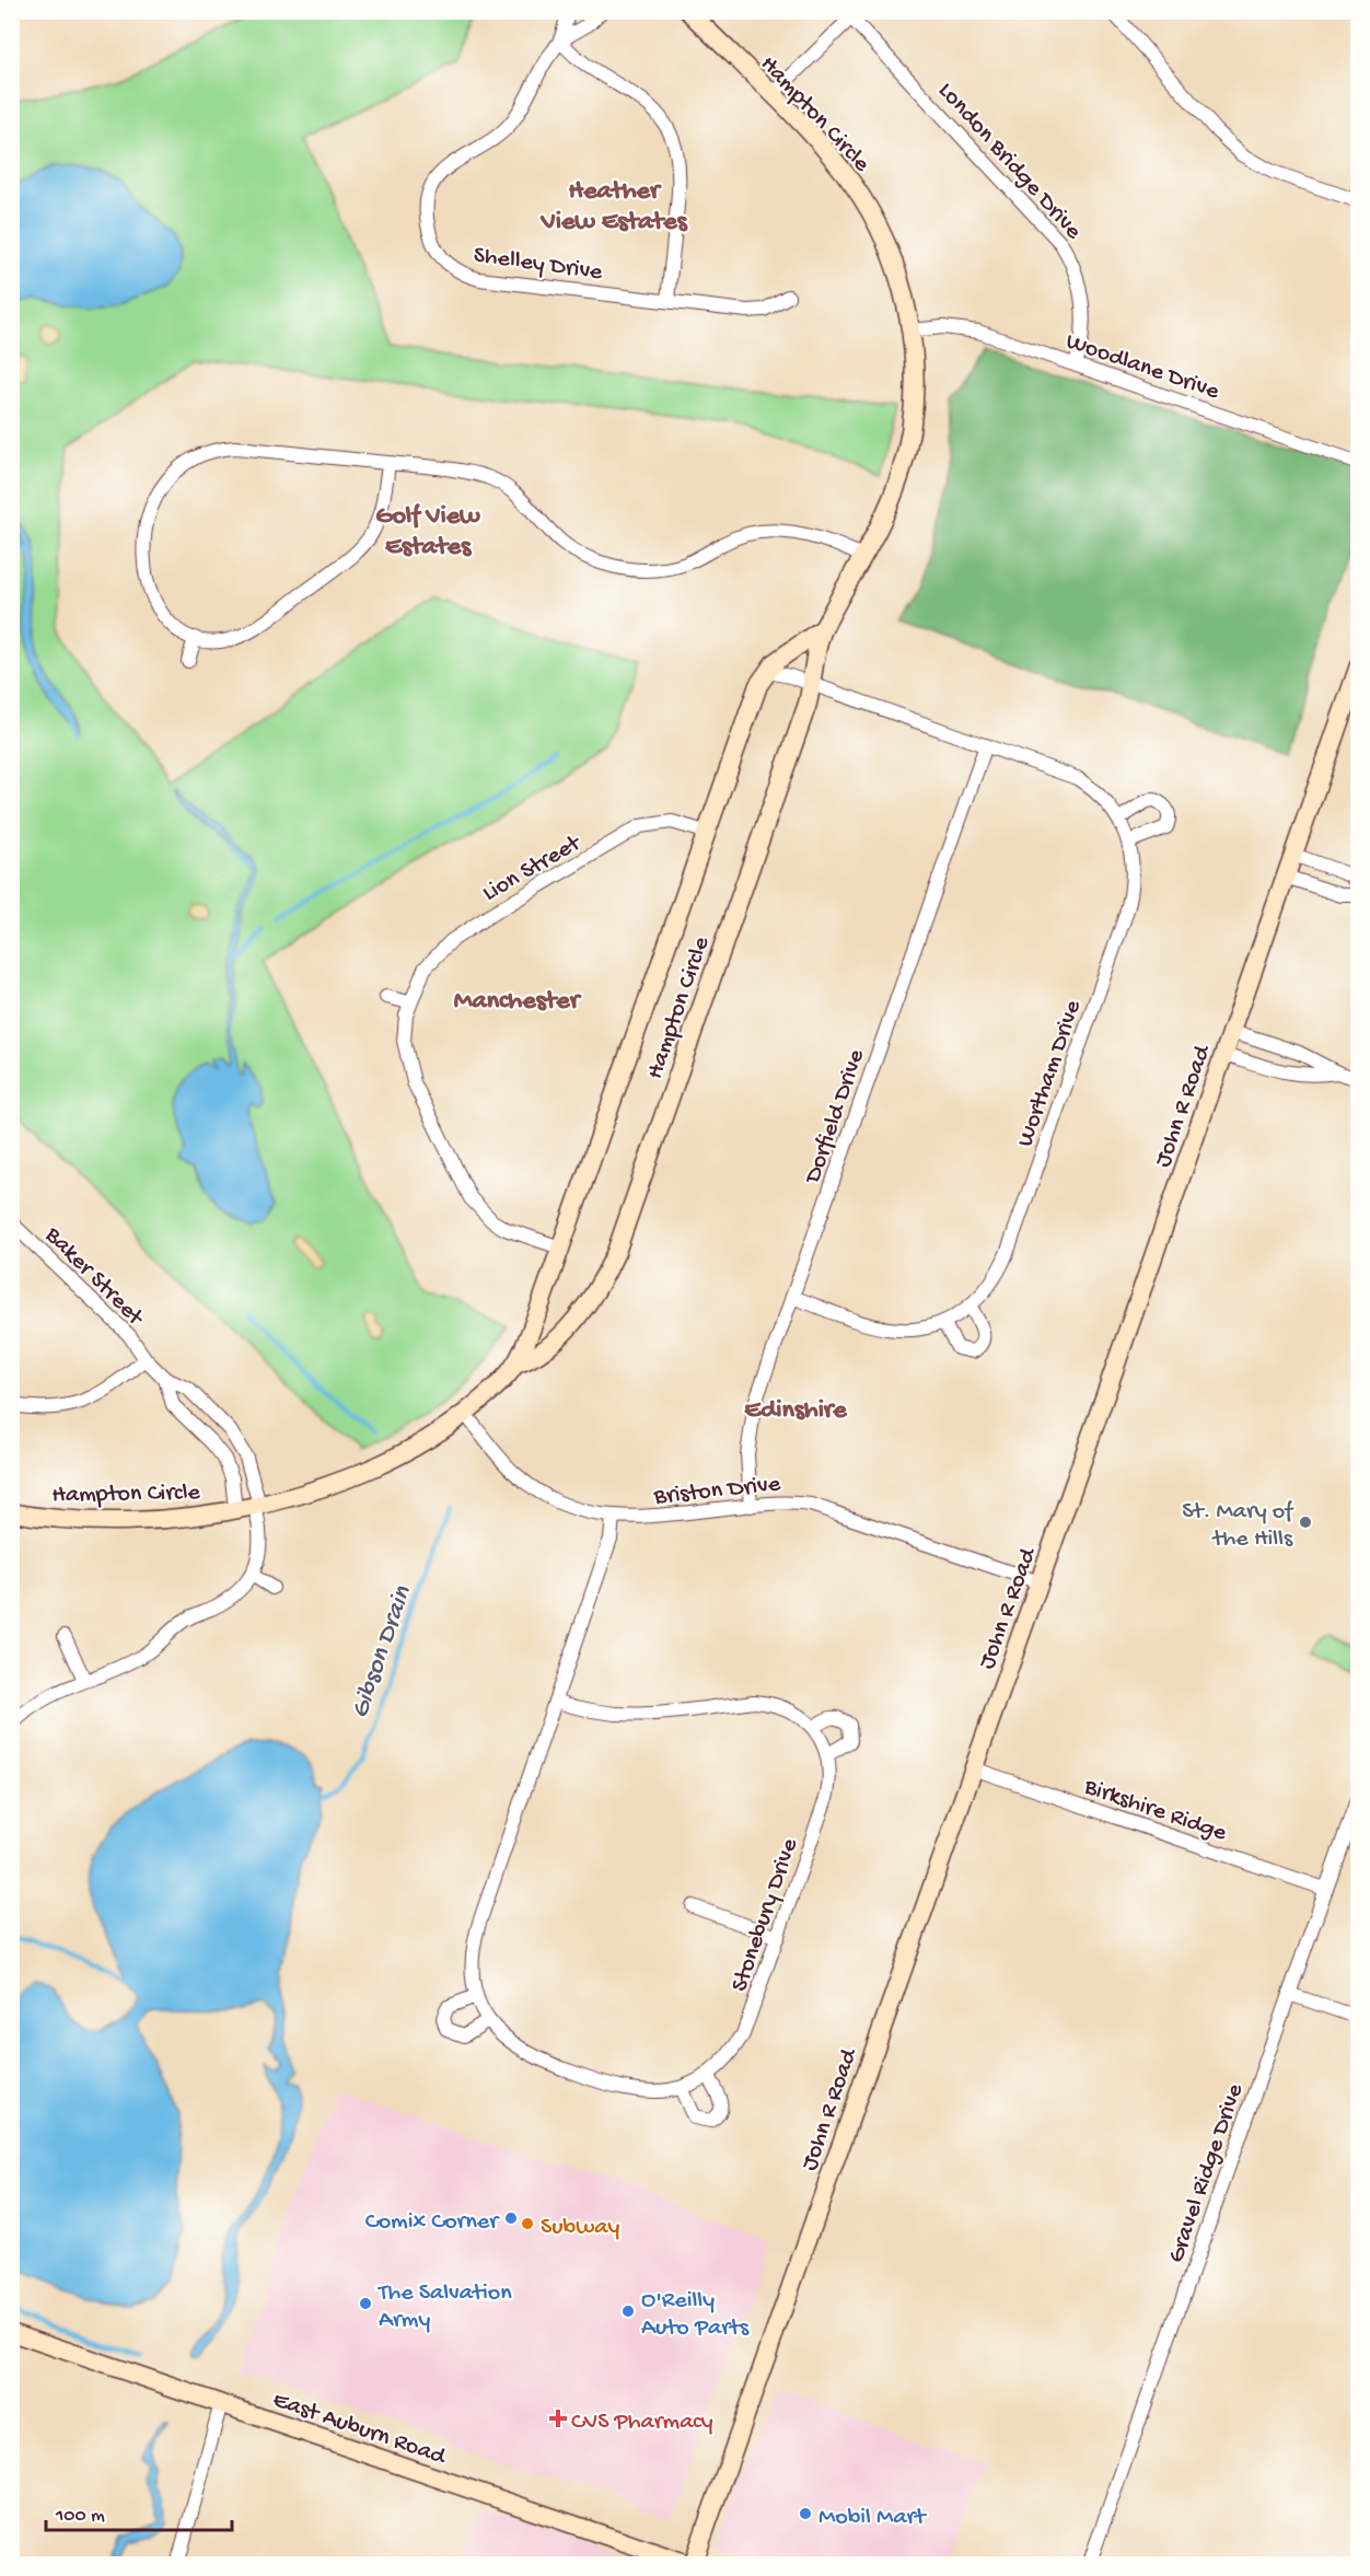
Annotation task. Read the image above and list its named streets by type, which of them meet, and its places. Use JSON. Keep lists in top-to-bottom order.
{
  "streets": {
    "street": [
      "Hampton Circle",
      "London Bridge Drive",
      "Shelley Drive",
      "Woodlane Drive",
      "Lion Street",
      "Wortham Drive",
      "John R Road",
      "Dorfield Drive",
      "Baker Street",
      "Briston Drive",
      "Birkshire Ridge",
      "Stonebury Drive",
      "Gravel Ridge Drive",
      "East Auburn Road"
    ]
  },
  "crossings": [
    ["Hampton Circle", "Woodlane Drive"],
    ["Hampton Circle", "Lion Street"],
    ["Hampton Circle", "Wortham Drive"],
    ["Hampton Circle", "Baker Street"],
    ["Hampton Circle", "Briston Drive"],
    ["London Bridge Drive", "Woodlane Drive"],
    ["Wortham Drive", "Dorfield Drive"],
    ["John R Road", "Briston Drive"],
    ["John R Road", "Birkshire Ridge"],
    ["John R Road", "East Auburn Road"],
    ["Dorfield Drive", "Briston Drive"],
    ["Briston Drive", "Stonebury Drive"],
    ["Birkshire Ridge", "Gravel Ridge Drive"]
  ],
  "districts": [
    "Heather View Estates",
    "Golf View Estates",
    "Manchester",
    "Edinshire"
  ],
  "water": ["Gibson Drain"],
  "places": {
    "other": [
      "St. Mary of the Hills",
      "Comix Corner",
      "Subway",
      "The Salvation Army",
      "O'Reilly Auto Parts",
      "Mobil Mart"
    ],
    "health": ["CVS Pharmacy"]
  },
  "scale_bar": "100 m"
}
